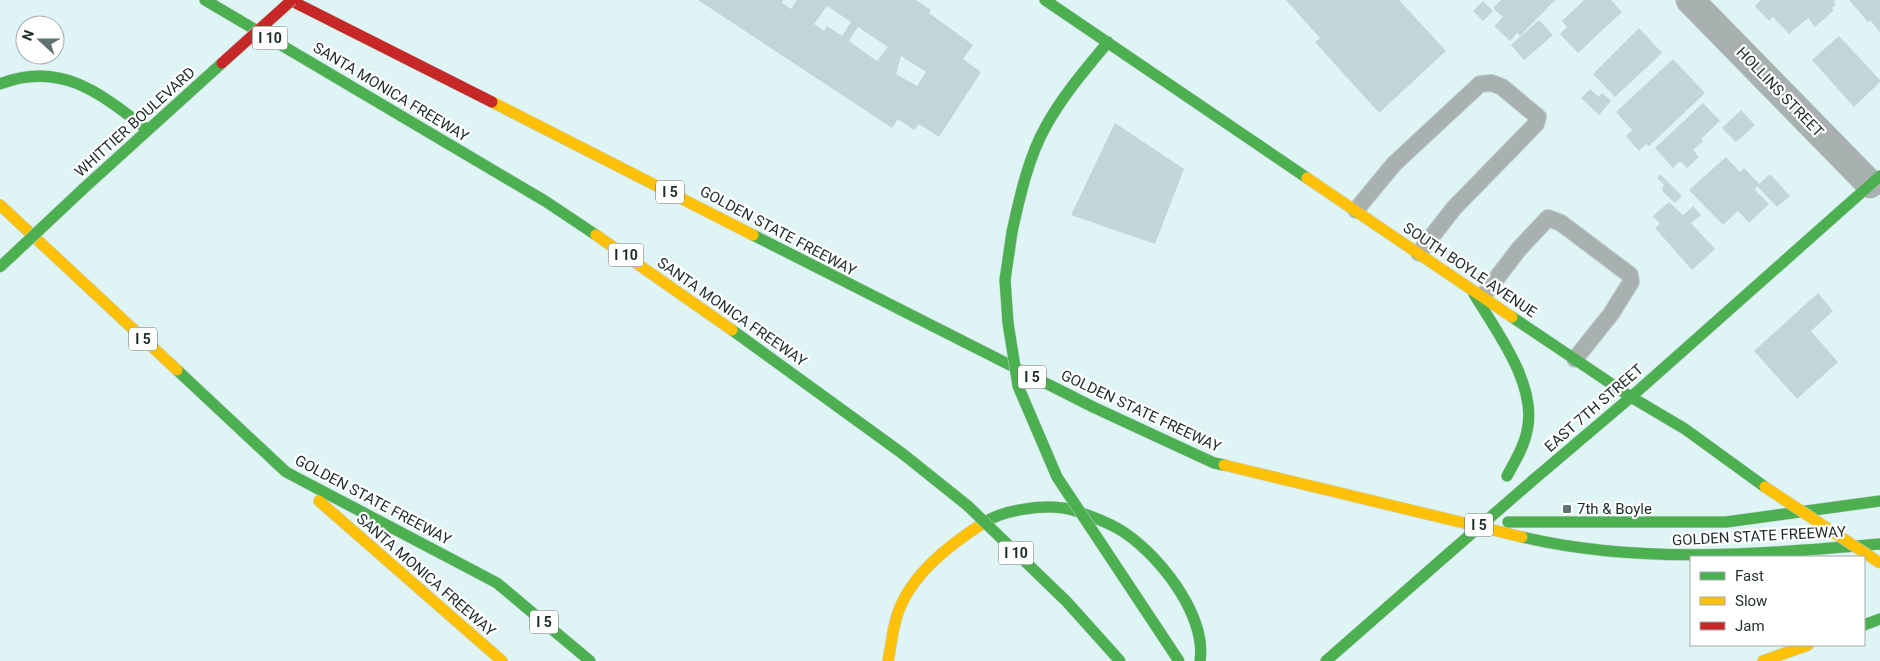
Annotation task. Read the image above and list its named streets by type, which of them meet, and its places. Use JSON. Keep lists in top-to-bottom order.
{
  "streets": {
    "main road": [
      "I 10",
      "SANTA MONICA FREEWAY",
      "WHITTIER BOULEVARD",
      "I 5",
      "GOLDEN STATE FREEWAY",
      "SOUTH BOYLE AVENUE",
      "EAST 7TH STREET"
    ],
    "street": ["HOLLINS STREET"]
  },
  "crossings": [
    ["SANTA MONICA FREEWAY", "GOLDEN STATE FREEWAY"],
    ["HOLLINS STREET", "EAST 7TH STREET"],
    ["WHITTIER BOULEVARD", "GOLDEN STATE FREEWAY"],
    ["SOUTH BOYLE AVENUE", "EAST 7TH STREET"]
  ],
  "places": {
    "transit": ["7th & Boyle"]
  },
  "legend": ["Fast", "Slow", "Jam"],
  "north": "left"
}
